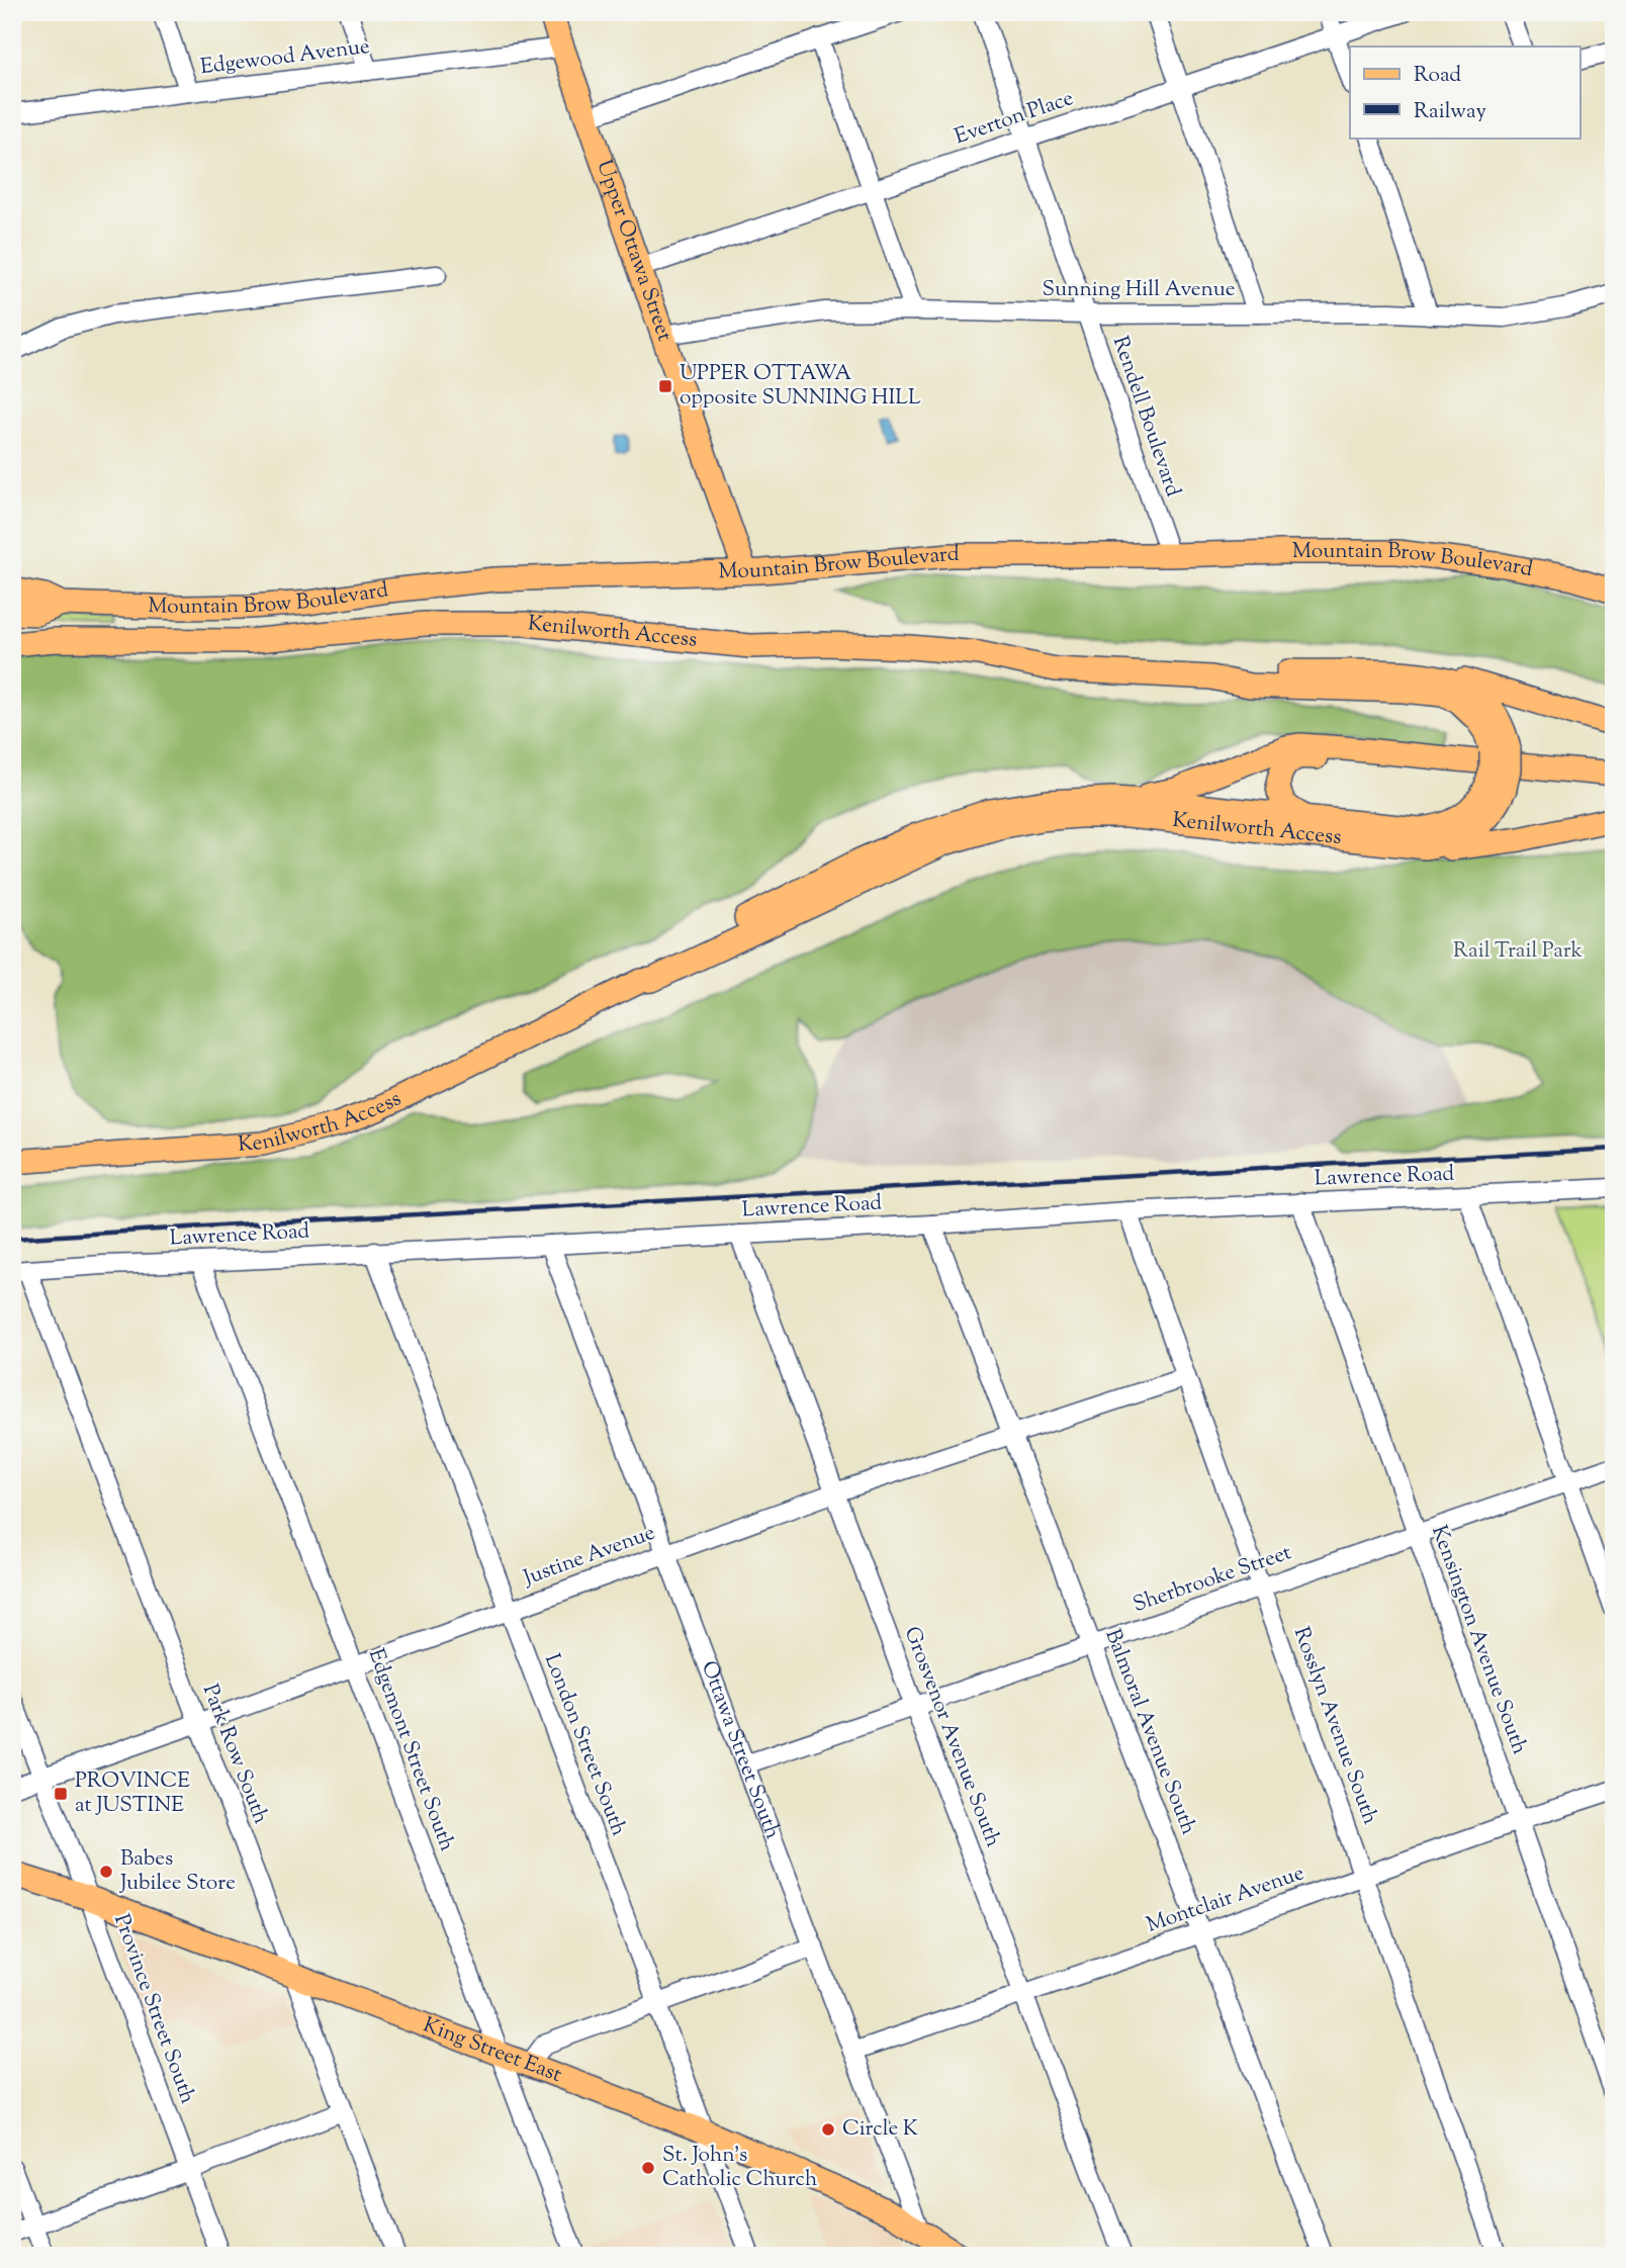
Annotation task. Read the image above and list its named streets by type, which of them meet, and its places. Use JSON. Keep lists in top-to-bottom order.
{
  "streets": {
    "main road": [
      "Upper Ottawa Street",
      "Mountain Brow Boulevard",
      "Kenilworth Access",
      "Ottawa Street South",
      "King Street East"
    ],
    "street": [
      "Edgewood Avenue",
      "Everton Place",
      "Sunning Hill Avenue",
      "Rendell Boulevard",
      "Lawrence Road",
      "Justine Avenue",
      "Sherbrooke Street",
      "Kensington Avenue South",
      "Rosslyn Avenue South",
      "Balmoral Avenue South",
      "Grosvenor Avenue South",
      "London Street South",
      "Edgemont Street South",
      "Park Row South",
      "Montclair Avenue",
      "Province Street South"
    ]
  },
  "crossings": [
    ["Edgewood Avenue", "Upper Ottawa Street"],
    ["Everton Place", "Upper Ottawa Street"],
    ["Everton Place", "Rendell Boulevard"],
    ["Upper Ottawa Street", "Sunning Hill Avenue"],
    ["Upper Ottawa Street", "Mountain Brow Boulevard"],
    ["Sunning Hill Avenue", "Rendell Boulevard"],
    ["Rendell Boulevard", "Mountain Brow Boulevard"],
    ["Lawrence Road", "Kensington Avenue South"],
    ["Lawrence Road", "Rosslyn Avenue South"],
    ["Lawrence Road", "Balmoral Avenue South"],
    ["Lawrence Road", "Grosvenor Avenue South"],
    ["Lawrence Road", "London Street South"],
    ["Lawrence Road", "Edgemont Street South"],
    ["Lawrence Road", "Ottawa Street South"],
    ["Lawrence Road", "Park Row South"],
    ["Justine Avenue", "Rosslyn Avenue South"],
    ["Justine Avenue", "Balmoral Avenue South"],
    ["Justine Avenue", "Grosvenor Avenue South"],
    ["Justine Avenue", "London Street South"],
    ["Justine Avenue", "Edgemont Street South"],
    ["Justine Avenue", "Ottawa Street South"],
    ["Justine Avenue", "Park Row South"],
    ["Justine Avenue", "Province Street South"],
    ["Sherbrooke Street", "Kensington Avenue South"],
    ["Sherbrooke Street", "Rosslyn Avenue South"],
    ["Sherbrooke Street", "Balmoral Avenue South"],
    ["Sherbrooke Street", "Grosvenor Avenue South"],
    ["Sherbrooke Street", "Ottawa Street South"],
    ["Kensington Avenue South", "Montclair Avenue"],
    ["Rosslyn Avenue South", "Montclair Avenue"],
    ["Balmoral Avenue South", "Montclair Avenue"],
    ["Grosvenor Avenue South", "Montclair Avenue"],
    ["London Street South", "King Street East"],
    ["Edgemont Street South", "King Street East"],
    ["Ottawa Street South", "Montclair Avenue"],
    ["Ottawa Street South", "King Street East"],
    ["Park Row South", "King Street East"],
    ["Province Street South", "King Street East"]
  ],
  "parks": ["Rail Trail Park"],
  "places": {
    "transit": ["UPPER OTTAWA opposite SUNNING HILL", "PROVINCE at JUSTINE"],
    "other": ["Babes Jubilee Store", "Circle K", "St. John's Catholic Church"]
  },
  "legend": ["Road", "Railway"]
}
